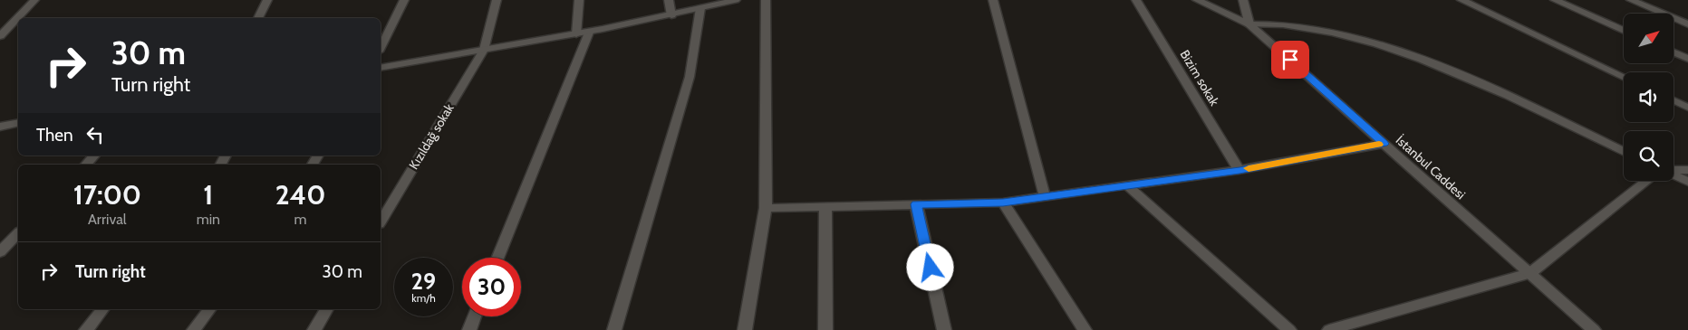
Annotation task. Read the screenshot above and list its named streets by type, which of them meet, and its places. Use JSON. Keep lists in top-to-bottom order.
{
  "streets": {
    "street": ["Bizim sokak", "Kızıldağ sokak", "İstanbul Caddesi"]
  },
  "north": "top right",
  "page": {
    "turn": ["30 m", "Turn right"],
    "then": "Then",
    "eta": [
      "17:00",
      "Arrival",
      "1",
      "min",
      "240",
      "m"
    ],
    "list": [
      {
        "name": "Turn right",
        "value": "30 m"
      }
    ],
    "speed": "29 km/h",
    "limit": "30"
  }
}
